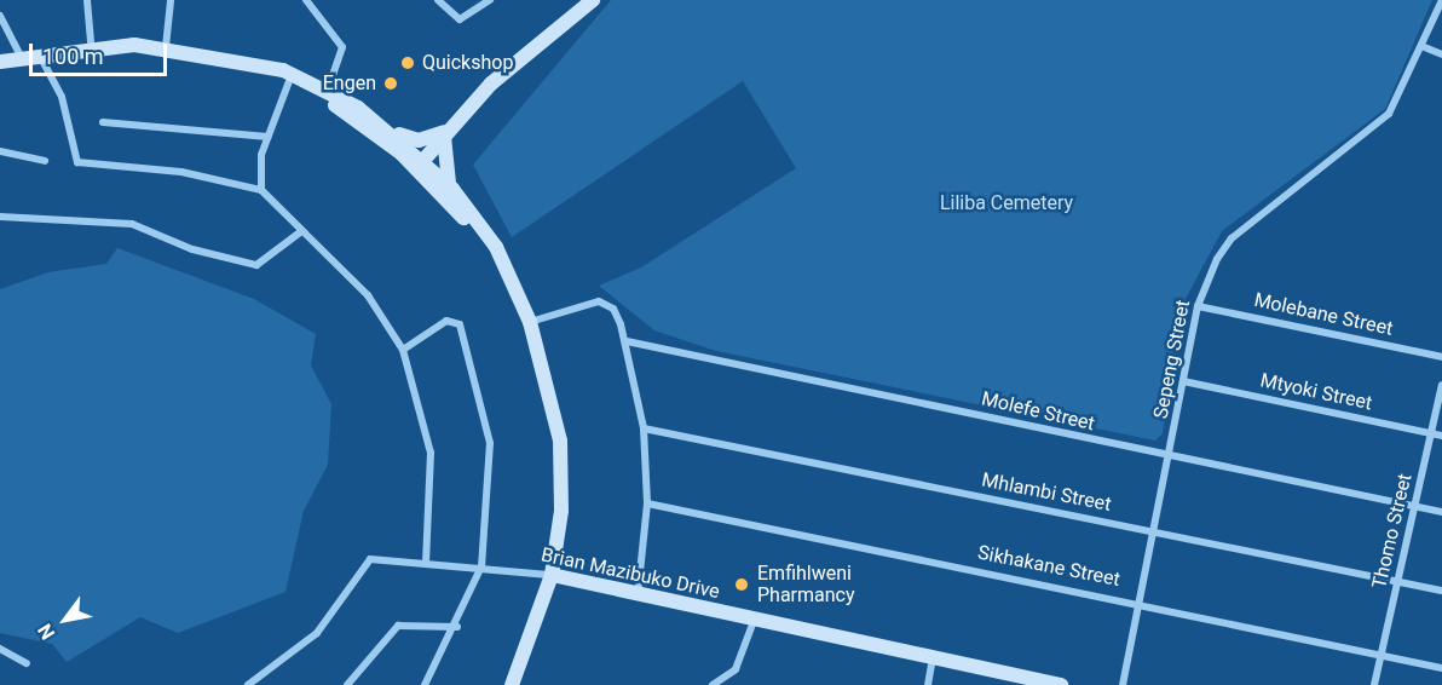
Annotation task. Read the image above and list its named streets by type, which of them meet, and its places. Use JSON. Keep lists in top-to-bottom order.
{
  "streets": {
    "street": [
      "Molebane Street",
      "Sepeng Street",
      "Mtyoki Street",
      "Molefe Street",
      "Mhlambi Street",
      "Thomo Street",
      "Sikhakane Street",
      "Brian Mazibuko Drive"
    ]
  },
  "crossings": [
    ["Molebane Street", "Sepeng Street"],
    ["Sepeng Street", "Mtyoki Street"],
    ["Sepeng Street", "Molefe Street"],
    ["Sepeng Street", "Mhlambi Street"],
    ["Sepeng Street", "Sikhakane Street"],
    ["Mtyoki Street", "Thomo Street"],
    ["Molefe Street", "Thomo Street"],
    ["Mhlambi Street", "Thomo Street"],
    ["Thomo Street", "Sikhakane Street"]
  ],
  "parks": ["Liliba Cemetery"],
  "places": ["Quickshop", "Engen", "Emfihlweni Pharmancy"],
  "scale_bar": "100 m",
  "north": "bottom left"
}
